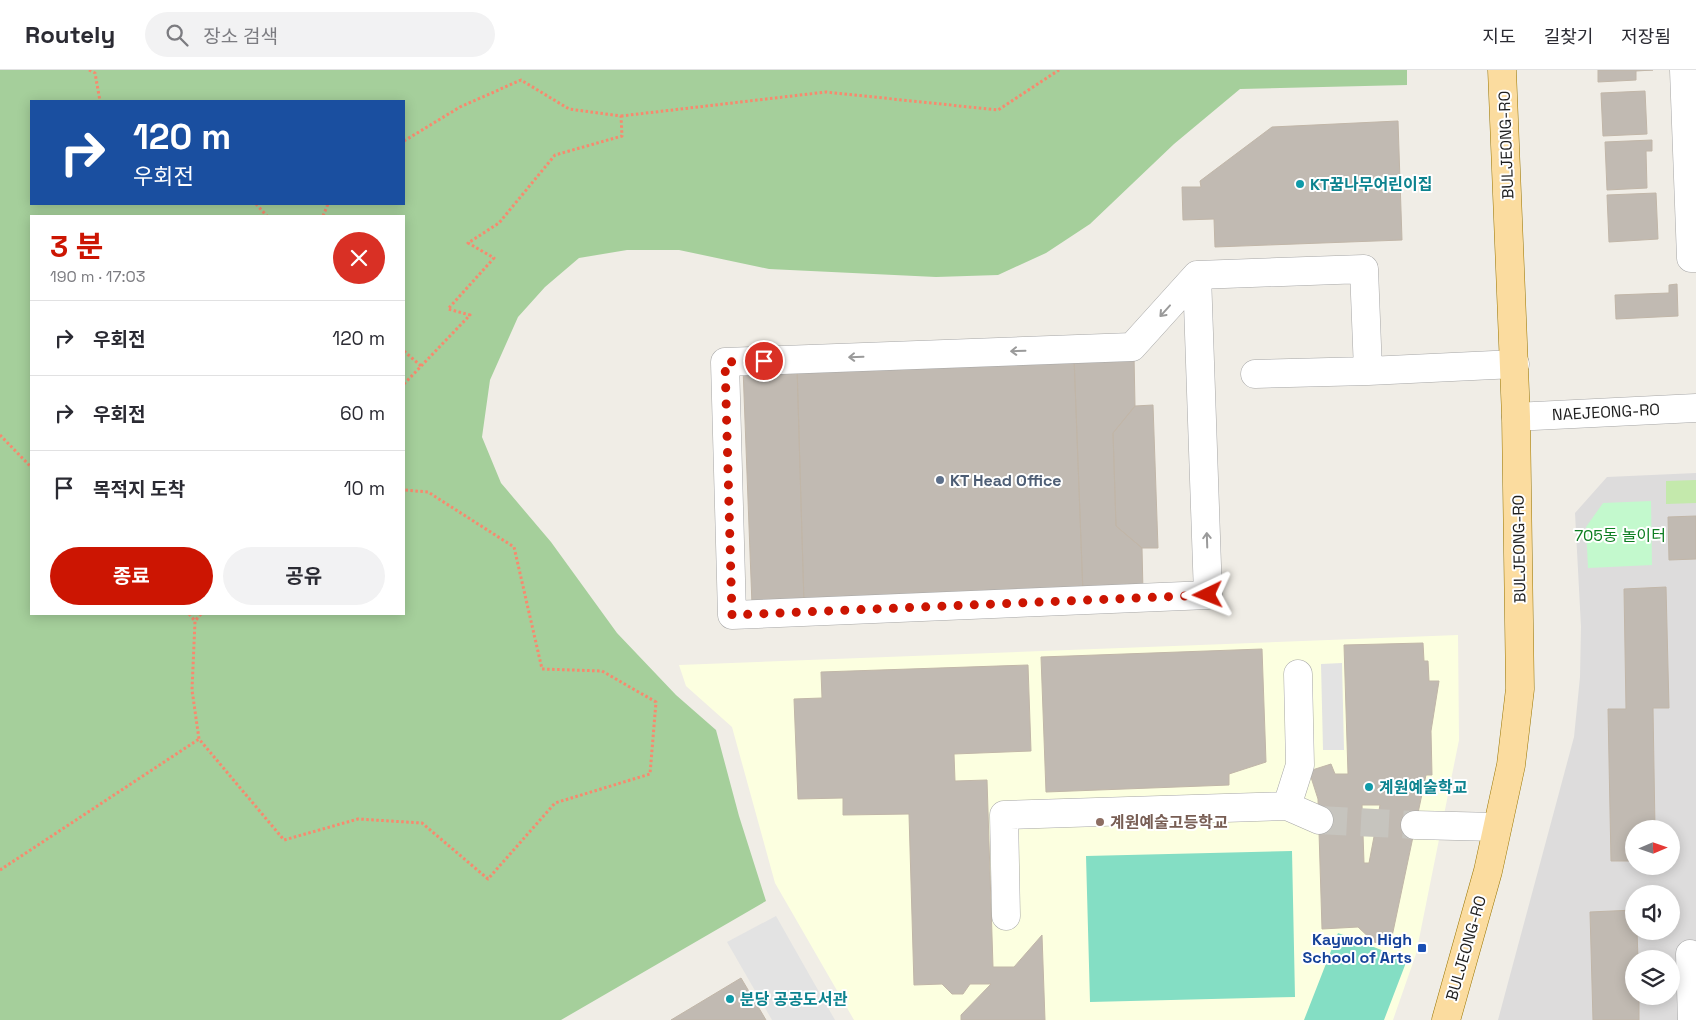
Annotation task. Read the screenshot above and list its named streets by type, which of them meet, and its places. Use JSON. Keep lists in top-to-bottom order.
{
  "streets": {
    "main road": ["BULJEONG-RO"],
    "street": ["NAEJEONG-RO"]
  },
  "crossings": [
    ["BULJEONG-RO", "NAEJEONG-RO"]
  ],
  "parks": ["705동 놀이터"],
  "places": {
    "other": [
      "KT꿈나무어린이집",
      "KT Head Office",
      "계원예술학교",
      "계원예술고등학교",
      "분당 공공도서관"
    ],
    "transit": ["Kaywon High School of Arts"]
  },
  "north": "right",
  "page": {
    "header": "Routely",
    "search": "장소 검색",
    "nav": ["지도", "길찾기", "저장됨"],
    "turn": ["120 m", "우회전"],
    "heading": ["3 분", "190 m · 17:03"],
    "list": [
      {
        "name": "우회전",
        "value": "120 m"
      },
      {
        "name": "우회전",
        "value": "60 m"
      },
      {
        "name": "목적지 도착",
        "value": "10 m"
      }
    ],
    "buttons": ["종료", "공유"]
  }
}
